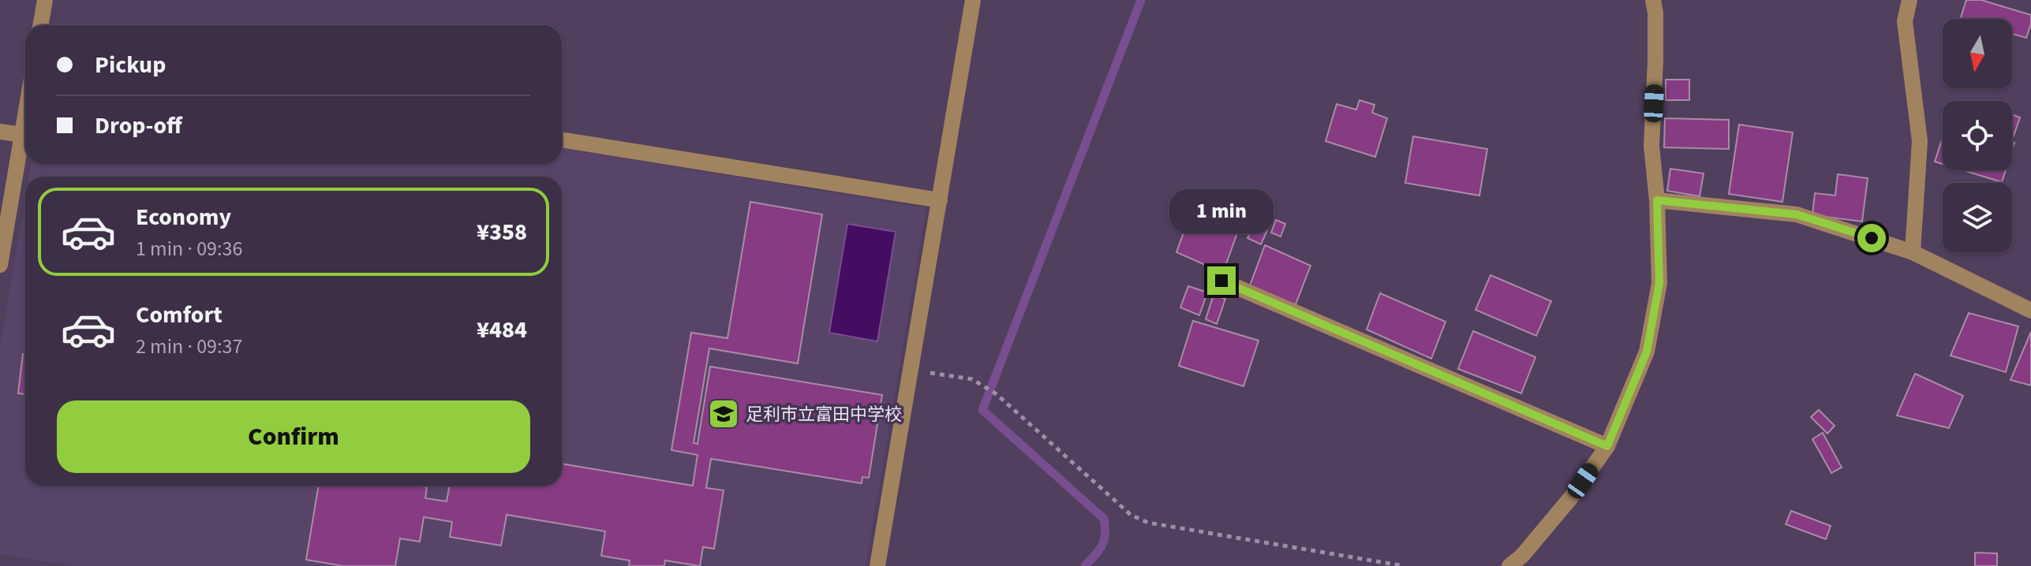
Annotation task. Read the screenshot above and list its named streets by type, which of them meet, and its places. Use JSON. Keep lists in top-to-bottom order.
{
  "places": {
    "school or university": ["足利市立富田中学校"]
  },
  "north": "bottom",
  "page": {
    "banner": ["Pickup", "Drop-off"],
    "list": [
      {
        "name": "Economy",
        "note": "1 min · 09:36",
        "value": "¥358"
      },
      {
        "name": "Comfort",
        "note": "2 min · 09:37",
        "value": "¥484"
      }
    ],
    "bubble": "1 min",
    "buttons": "Confirm"
  }
}
